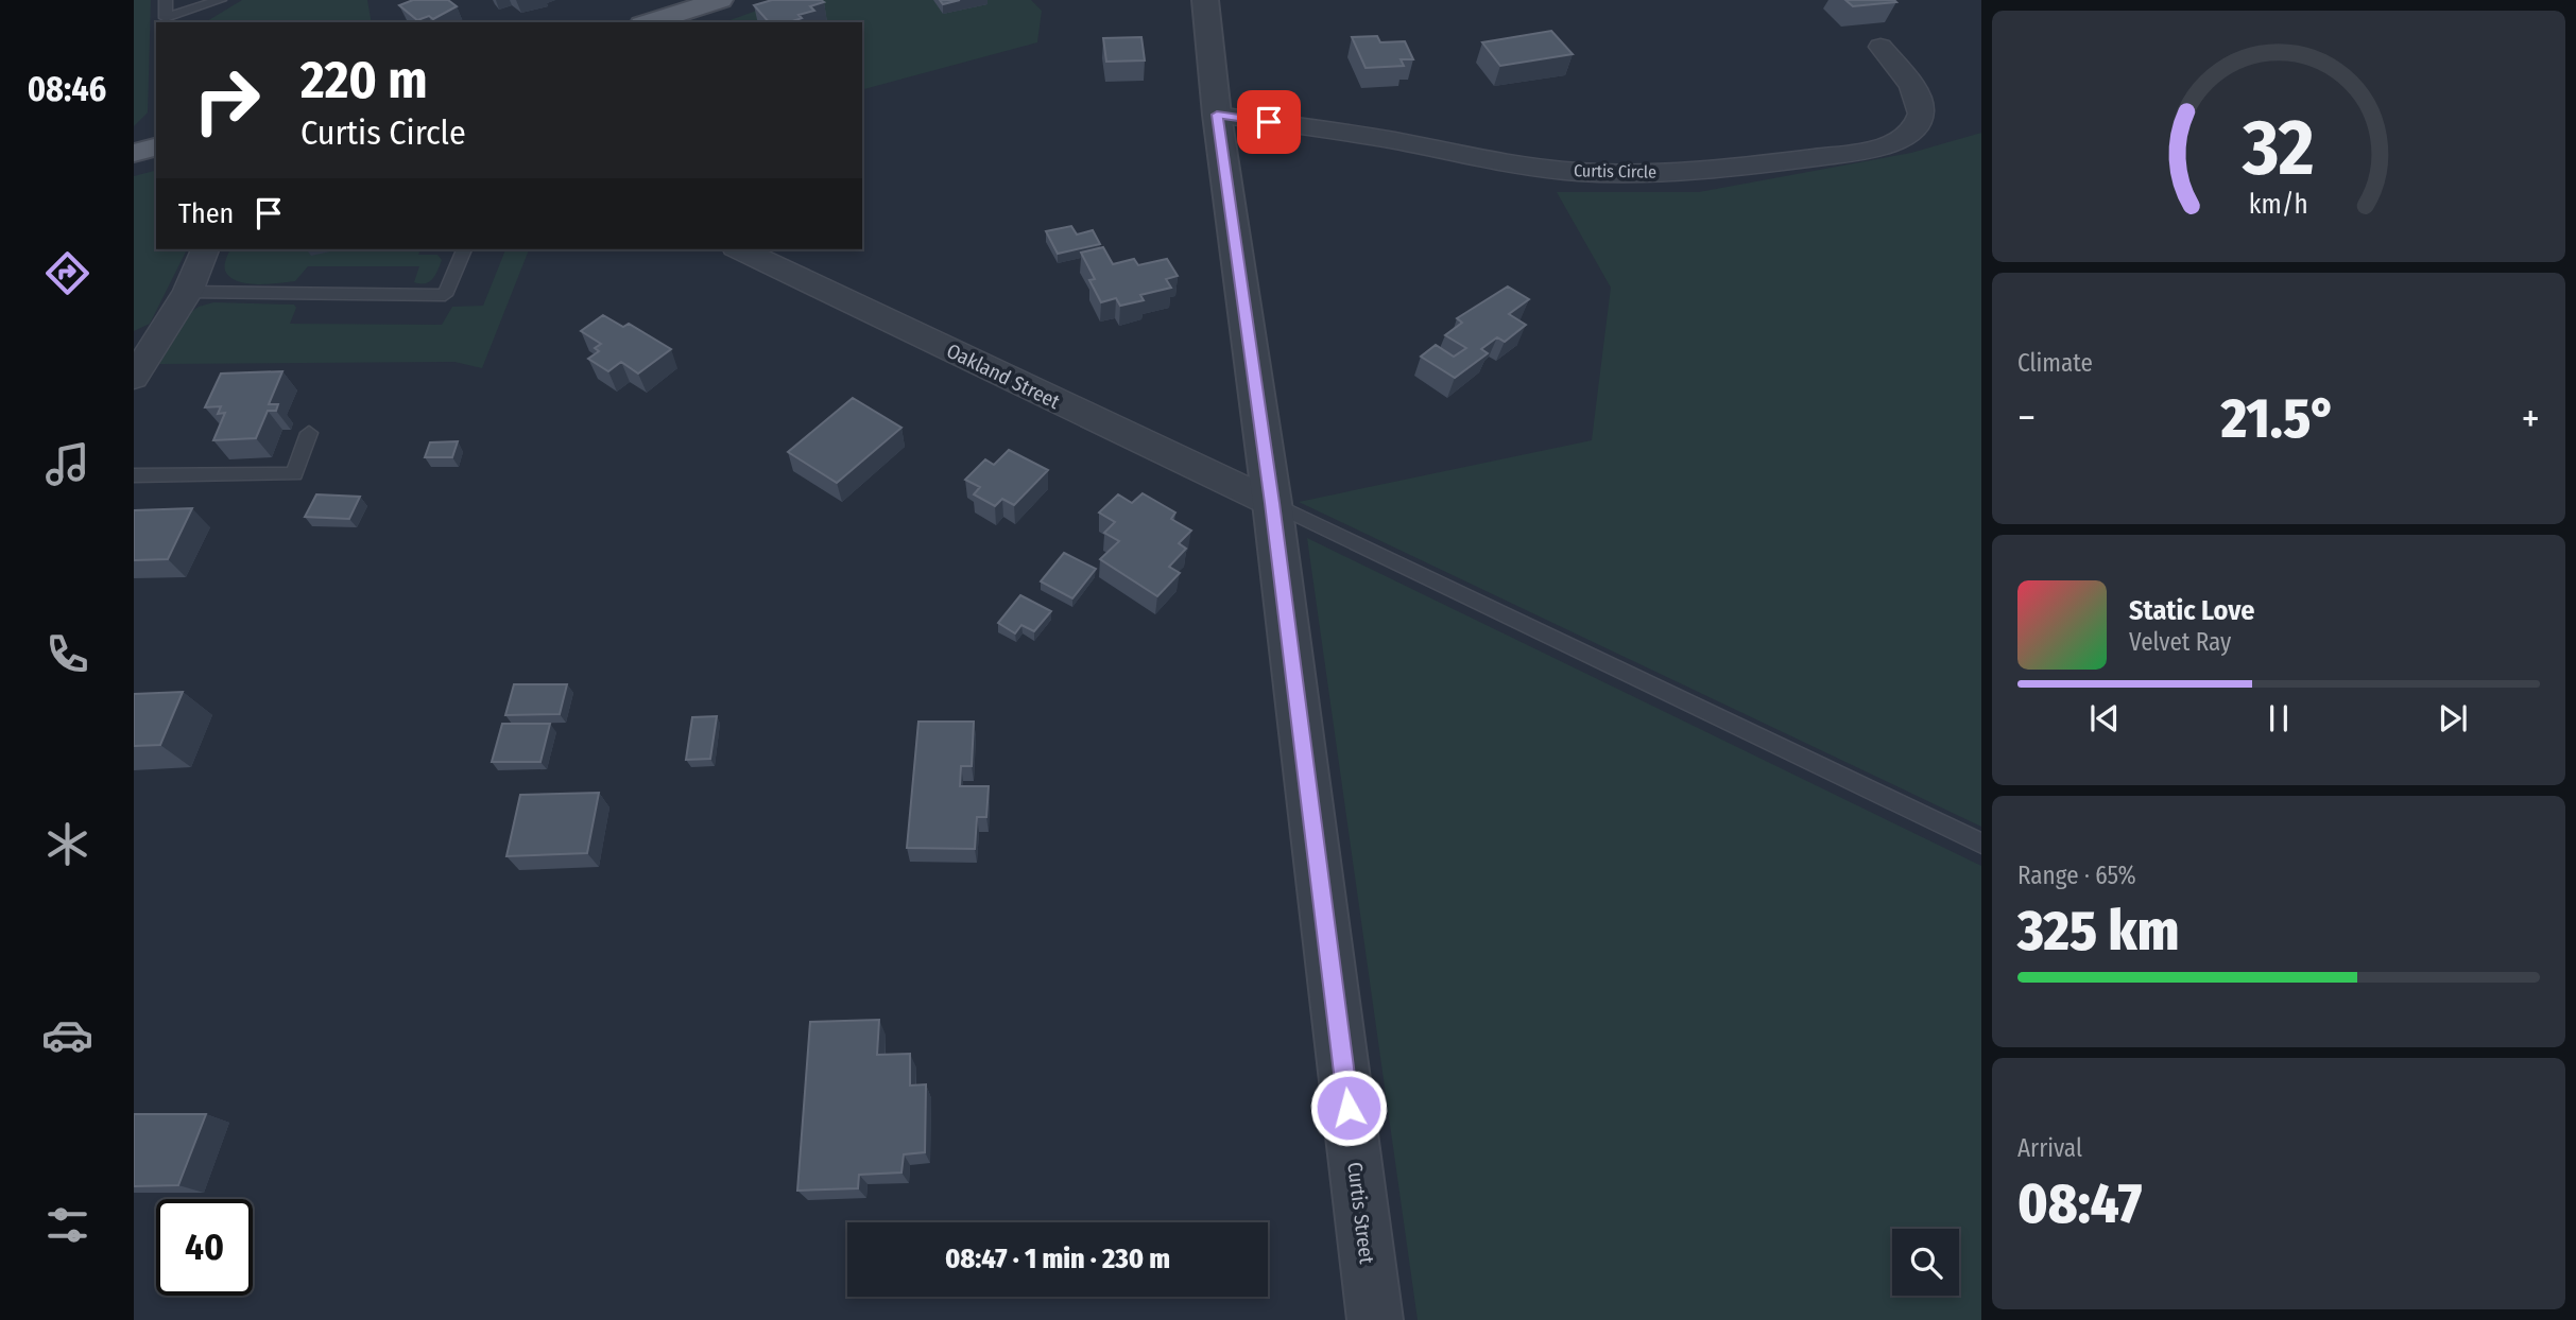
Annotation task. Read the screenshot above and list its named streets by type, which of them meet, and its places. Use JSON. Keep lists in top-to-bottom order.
{
  "streets": {
    "street": ["Curtis Circle", "Oakland Street", "Curtis Street"]
  },
  "crossings": [
    ["Curtis Circle", "Curtis Street"],
    ["Oakland Street", "Curtis Street"]
  ],
  "page": {
    "tabs": "08:46",
    "turn": ["220 m", "Curtis Circle"],
    "then": "Then",
    "tile": [
      "Climate",
      ["Range · 65%", "325 km"],
      ["Arrival", "08:47"]
    ],
    "heat": ["−", "21.5°", "+"],
    "song": ["Static Love", "Velvet Ray"],
    "limit": "40",
    "trip": "08:47 · 1 min · 230 m",
    "gauge": ["32", "km/h"]
  }
}
